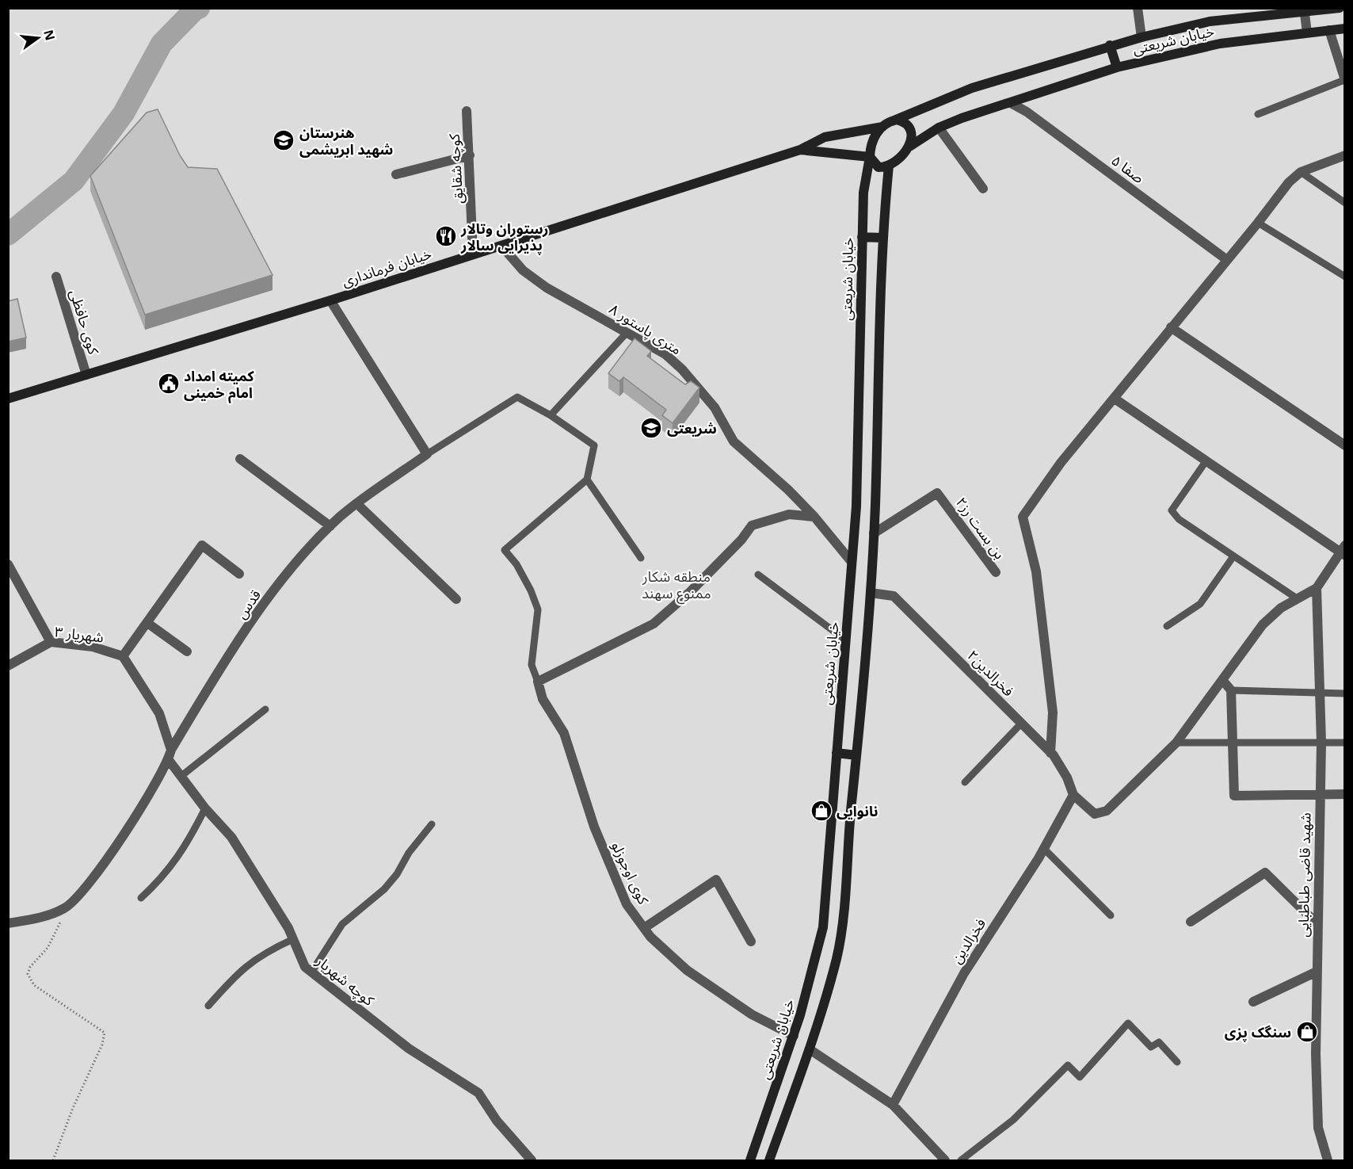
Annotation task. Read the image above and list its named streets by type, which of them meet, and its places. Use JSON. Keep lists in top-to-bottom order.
{
  "streets": {
    "main road": ["خیابان شریعتی", "خیابان فرمانداری"],
    "street": [
      "کوچه شقایق",
      "صفا ۵",
      "کوی حافظی",
      "۸ متری پاستور",
      "بن بست رز۲",
      "قدس",
      "شهریار ۳",
      "فخرالدین۲",
      "کوی اوجوزلو",
      "شهید قاضی طباطبایی",
      "فخرالدین",
      "کوچه شهریار"
    ]
  },
  "crossings": [
    ["خیابان شریعتی", "صفا ۵"],
    ["خیابان شریعتی", "خیابان فرمانداری"],
    ["خیابان شریعتی", "۸ متری پاستور"],
    ["خیابان شریعتی", "کوی اوجوزلو"],
    ["کوچه شقایق", "خیابان فرمانداری"],
    ["خیابان فرمانداری", "کوی حافظی"],
    ["خیابان فرمانداری", "۸ متری پاستور"],
    ["قدس", "کوچه شهریار"],
    ["فخرالدین۲", "فخرالدین"]
  ],
  "parks": ["منطقه شکار ممنوع سهند"],
  "places": {
    "school or university": ["هنرستان شهید ابریشمی", "شریعتی"],
    "restaurant": ["رستوران وتالار پذیرایی سالار"],
    "public building": ["کمیته امداد امام خمینی"],
    "shop": ["نانوایی", "سنگک پزی"]
  },
  "north": "right"
}
